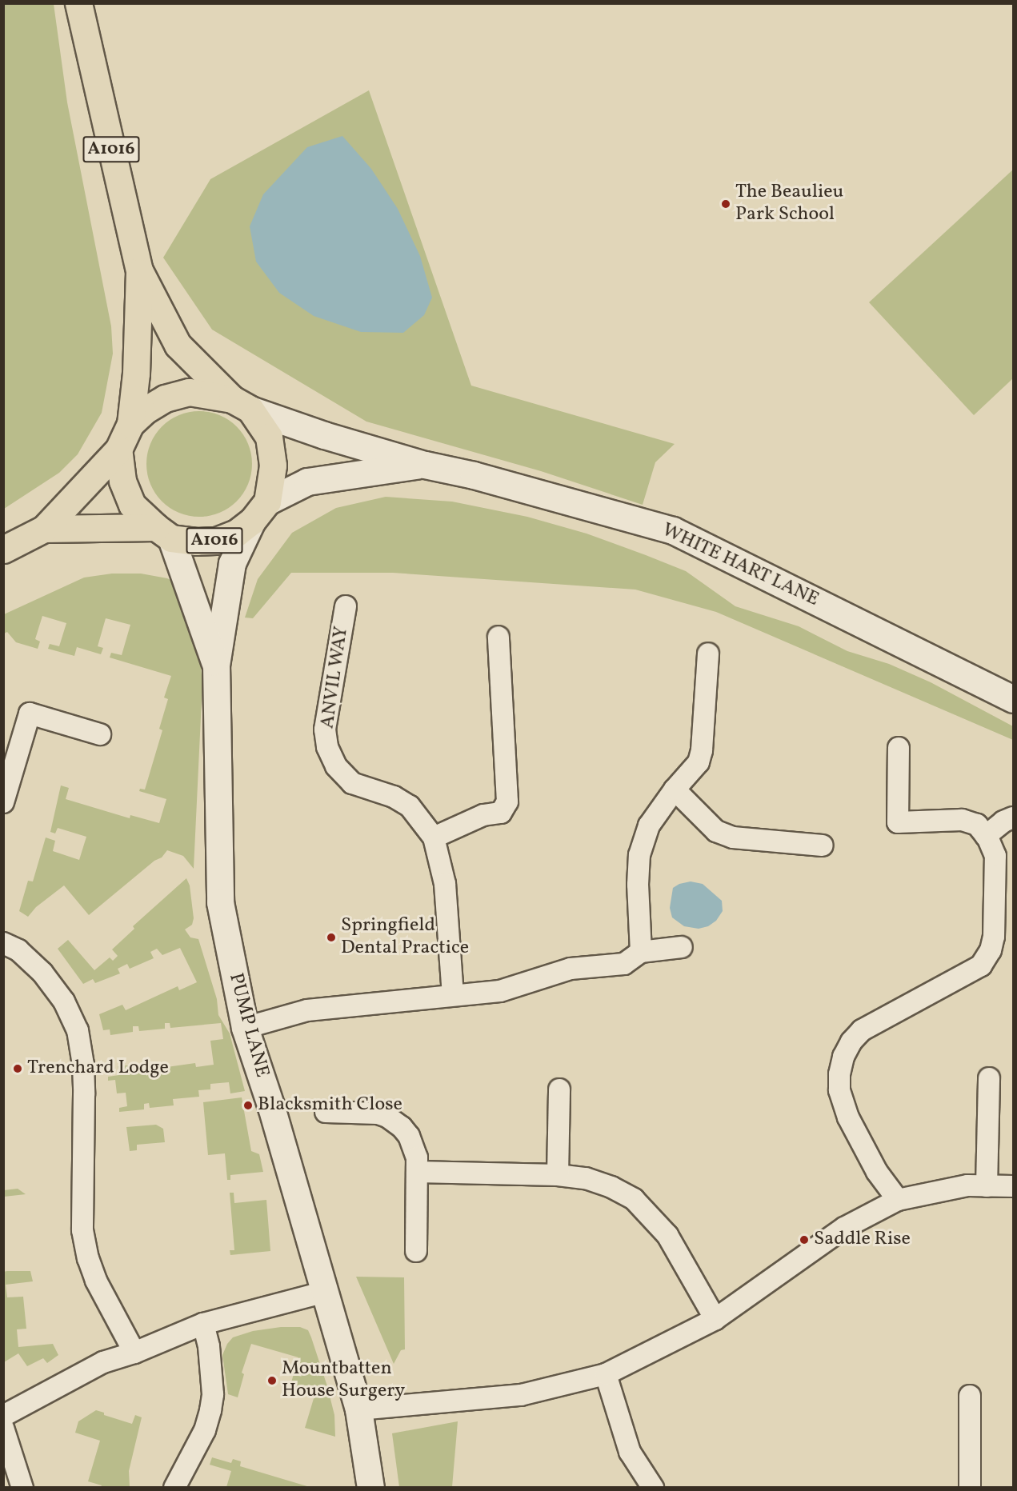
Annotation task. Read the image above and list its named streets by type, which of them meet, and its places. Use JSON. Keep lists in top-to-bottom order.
{
  "streets": {
    "main road": ["A1016"],
    "street": ["WHITE HART LANE", "ANVIL WAY", "PUMP LANE"]
  },
  "crossings": [
    ["A1016", "WHITE HART LANE"],
    ["A1016", "PUMP LANE"],
    ["WHITE HART LANE", "PUMP LANE"]
  ],
  "places": [
    "The Beaulieu Park School",
    "Springfield Dental Practice",
    "Trenchard Lodge",
    "Blacksmith Close",
    "Saddle Rise",
    "Mountbatten House Surgery"
  ]
}
